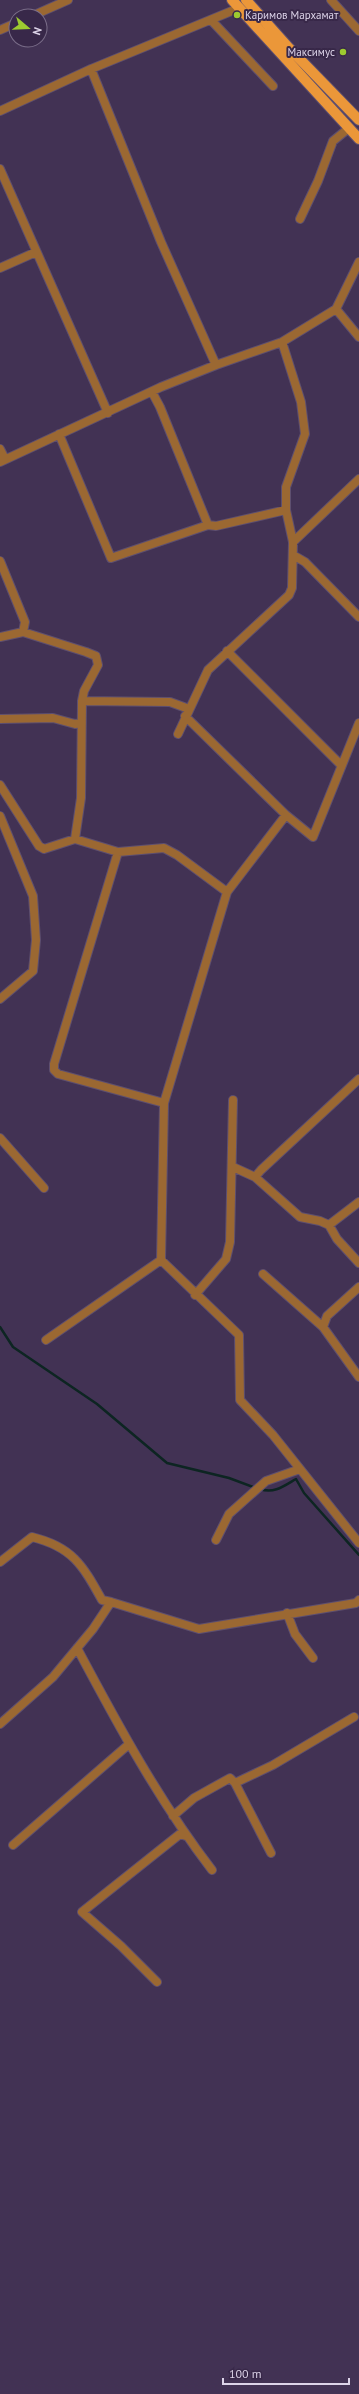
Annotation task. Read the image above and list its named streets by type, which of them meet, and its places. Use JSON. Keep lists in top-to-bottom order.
{
  "places": ["Каримов Мархамат", "Максимус"],
  "scale_bar": "100 m",
  "north": "right"
}
